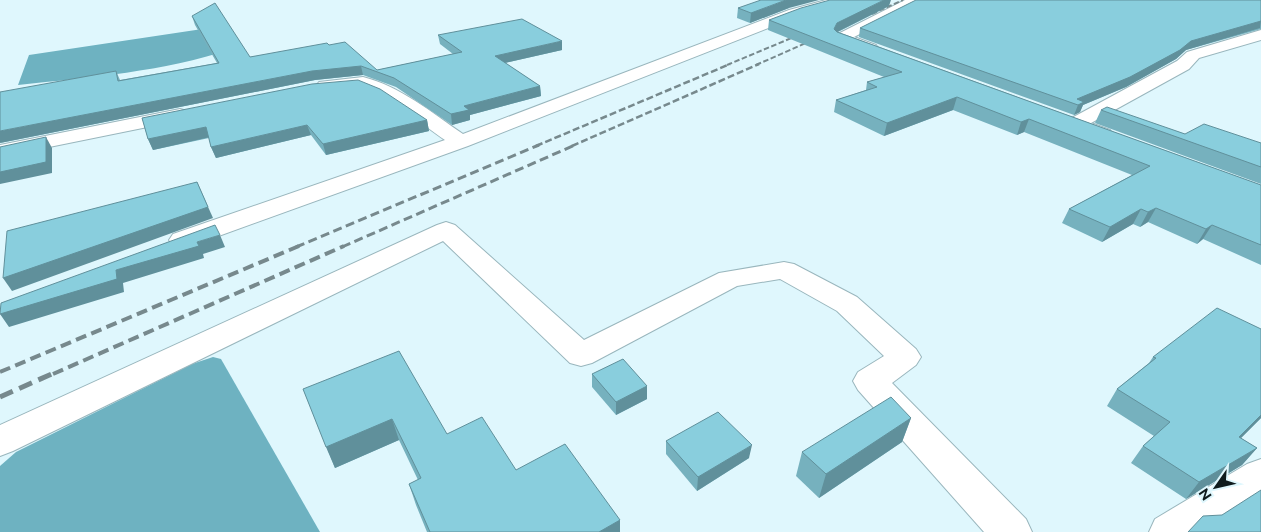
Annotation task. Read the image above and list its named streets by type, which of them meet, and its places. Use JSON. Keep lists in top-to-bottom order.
{
  "north": "bottom left"
}
